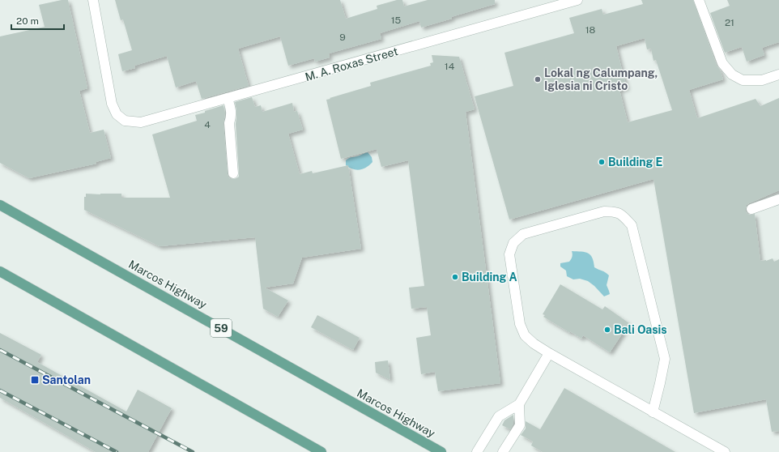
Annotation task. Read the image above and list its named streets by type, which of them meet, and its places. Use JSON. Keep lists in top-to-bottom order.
{
  "streets": {
    "main road": ["Marcos Highway", "59"],
    "street": ["M. A. Roxas Street"]
  },
  "places": {
    "other": [
      "Lokal ng Calumpang, Iglesia ni Cristo",
      "Building E",
      "Building A",
      "Bali Oasis"
    ],
    "transit": ["Santolan"]
  },
  "house_numbers": [
    "15",
    "21",
    "18",
    "9",
    "14",
    "4"
  ],
  "scale_bar": "20 m"
}
